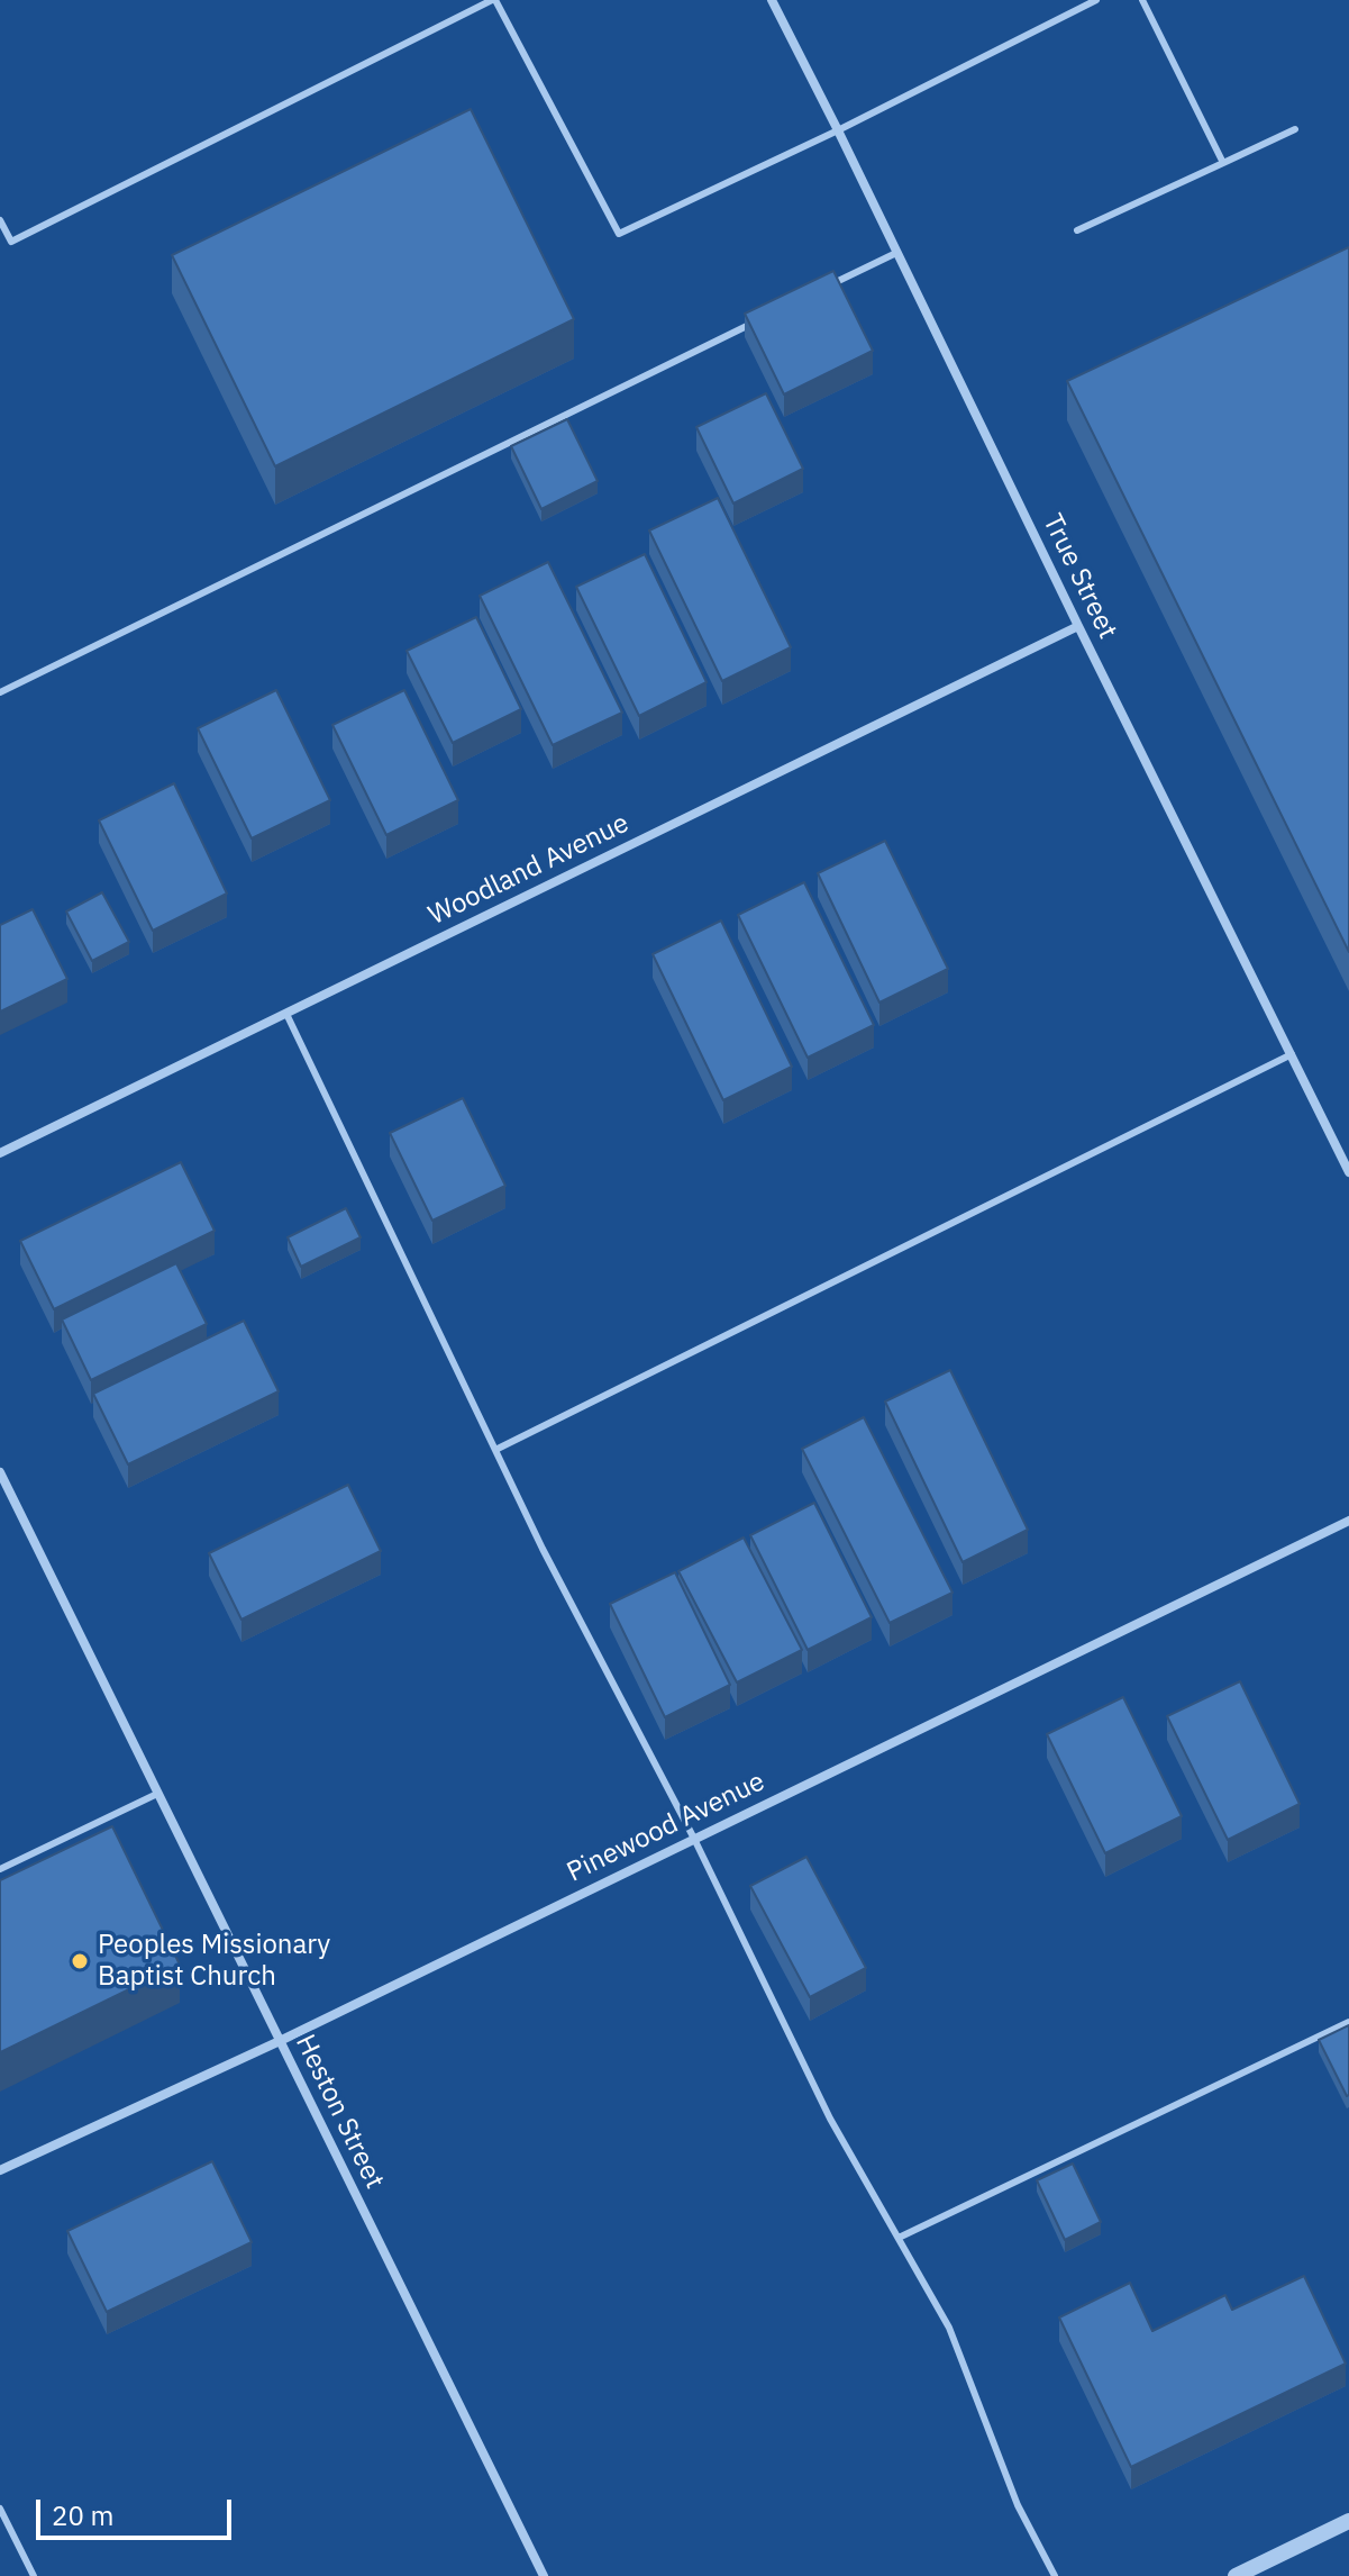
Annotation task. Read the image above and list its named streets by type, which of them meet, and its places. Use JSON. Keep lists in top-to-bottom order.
{
  "streets": {
    "street": [
      "True Street",
      "Woodland Avenue",
      "Pinewood Avenue",
      "Heston Street"
    ]
  },
  "crossings": [
    ["True Street", "Woodland Avenue"],
    ["Pinewood Avenue", "Heston Street"]
  ],
  "places": ["Peoples Missionary Baptist Church"],
  "scale_bar": "20 m"
}
